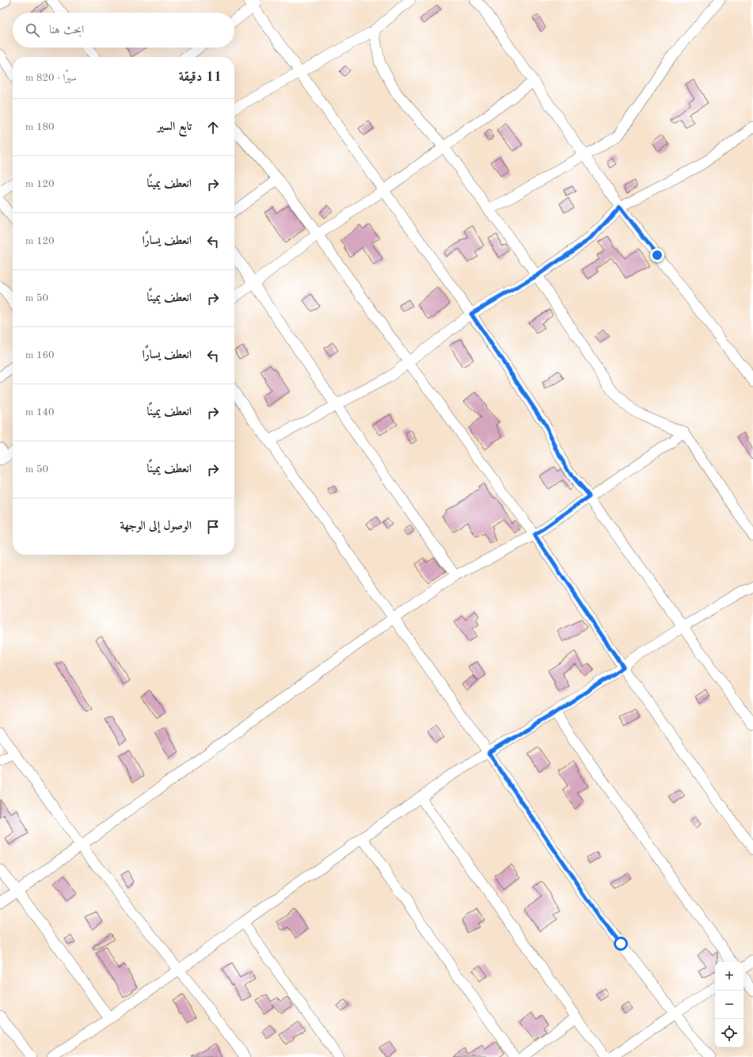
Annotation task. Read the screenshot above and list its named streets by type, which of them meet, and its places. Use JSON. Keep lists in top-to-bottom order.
{
  "page": {
    "search": "ابحث هنا",
    "heading": ["11 دقيقة", "سيرًا · 820 m"],
    "list": [
      ["تابع السير", "180 m"],
      ["انعطف يمينًا", "120 m"],
      ["انعطف يسارًا", "120 m"],
      ["انعطف يمينًا", "50 m"],
      ["انعطف يسارًا", "160 m"],
      ["انعطف يمينًا", "140 m"],
      ["انعطف يمينًا", "50 m"],
      "الوصول إلى الوجهة"
    ],
    "map_buttons": ["+", "−"]
  }
}
